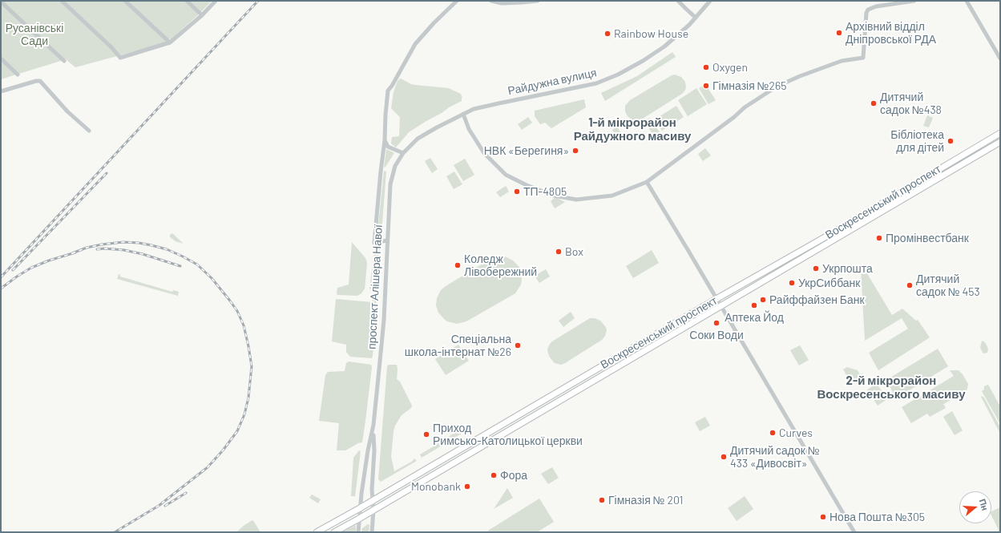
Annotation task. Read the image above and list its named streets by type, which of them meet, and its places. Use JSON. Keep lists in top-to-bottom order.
{
  "streets": {
    "main road": ["Воскресенський проспект"],
    "street": ["Райдужна вулиця", "проспект Алішера Навої"]
  },
  "crossings": [
    ["Райдужна вулиця", "проспект Алішера Навої"],
    ["Воскресенський проспект", "проспект Алішера Навої"]
  ],
  "districts": ["1-й мікрорайон Райдужного масиву", "2-й мікрорайон Воскресенського масиву"],
  "parks": ["Русанівські Сади"],
  "places": [
    "Архівний відділ Дніпровської РДА",
    "Rainbow House",
    "Oxygen",
    "Гімназія №265",
    "Дитячий садок №438",
    "Бібліотека для дітей",
    "НВК «Берегиня»",
    "ТП-4805",
    "Промінвестбанк",
    "Box",
    "Коледж Лівобережний",
    "Укрпошта",
    "УкрСиббанк",
    "Дитячий садок № 453",
    "Райффайзен Банк",
    "Аптека Йод",
    "Соки Води",
    "Спеціальна школа-інтернат №26",
    "Curves",
    "Приход Римсько-Католицької церкви",
    "Дитячий садок № 433 «Дивосвіт»",
    "Фора",
    "Monobank",
    "Гімназія № 201",
    "Нова Пошта №305"
  ],
  "north": "right"
}
